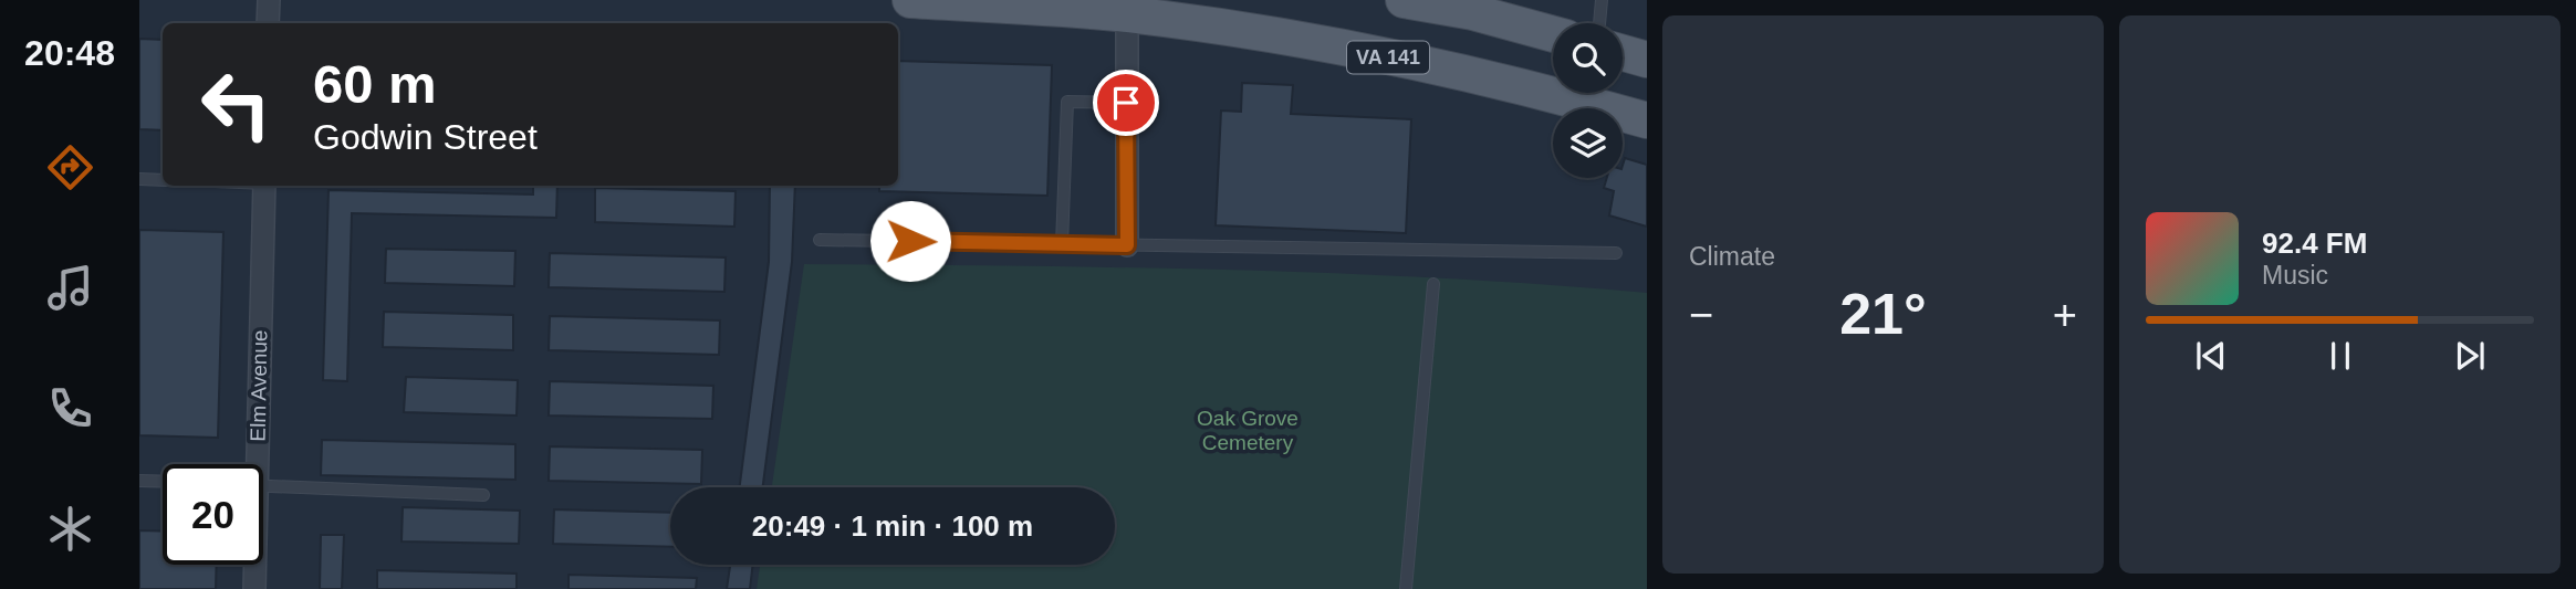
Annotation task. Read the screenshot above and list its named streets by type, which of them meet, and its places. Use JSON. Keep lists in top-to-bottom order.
{
  "streets": {
    "main road": ["VA 141"],
    "street": ["Elm Avenue"]
  },
  "parks": ["Oak Grove Cemetery"],
  "page": {
    "tabs": "20:48",
    "tile": "Climate",
    "turn": ["60 m", "Godwin Street"],
    "song": ["92.4 FM", "Music"],
    "heat": ["−", "21°", "+"],
    "limit": "20",
    "trip": "20:49 · 1 min · 100 m"
  }
}
